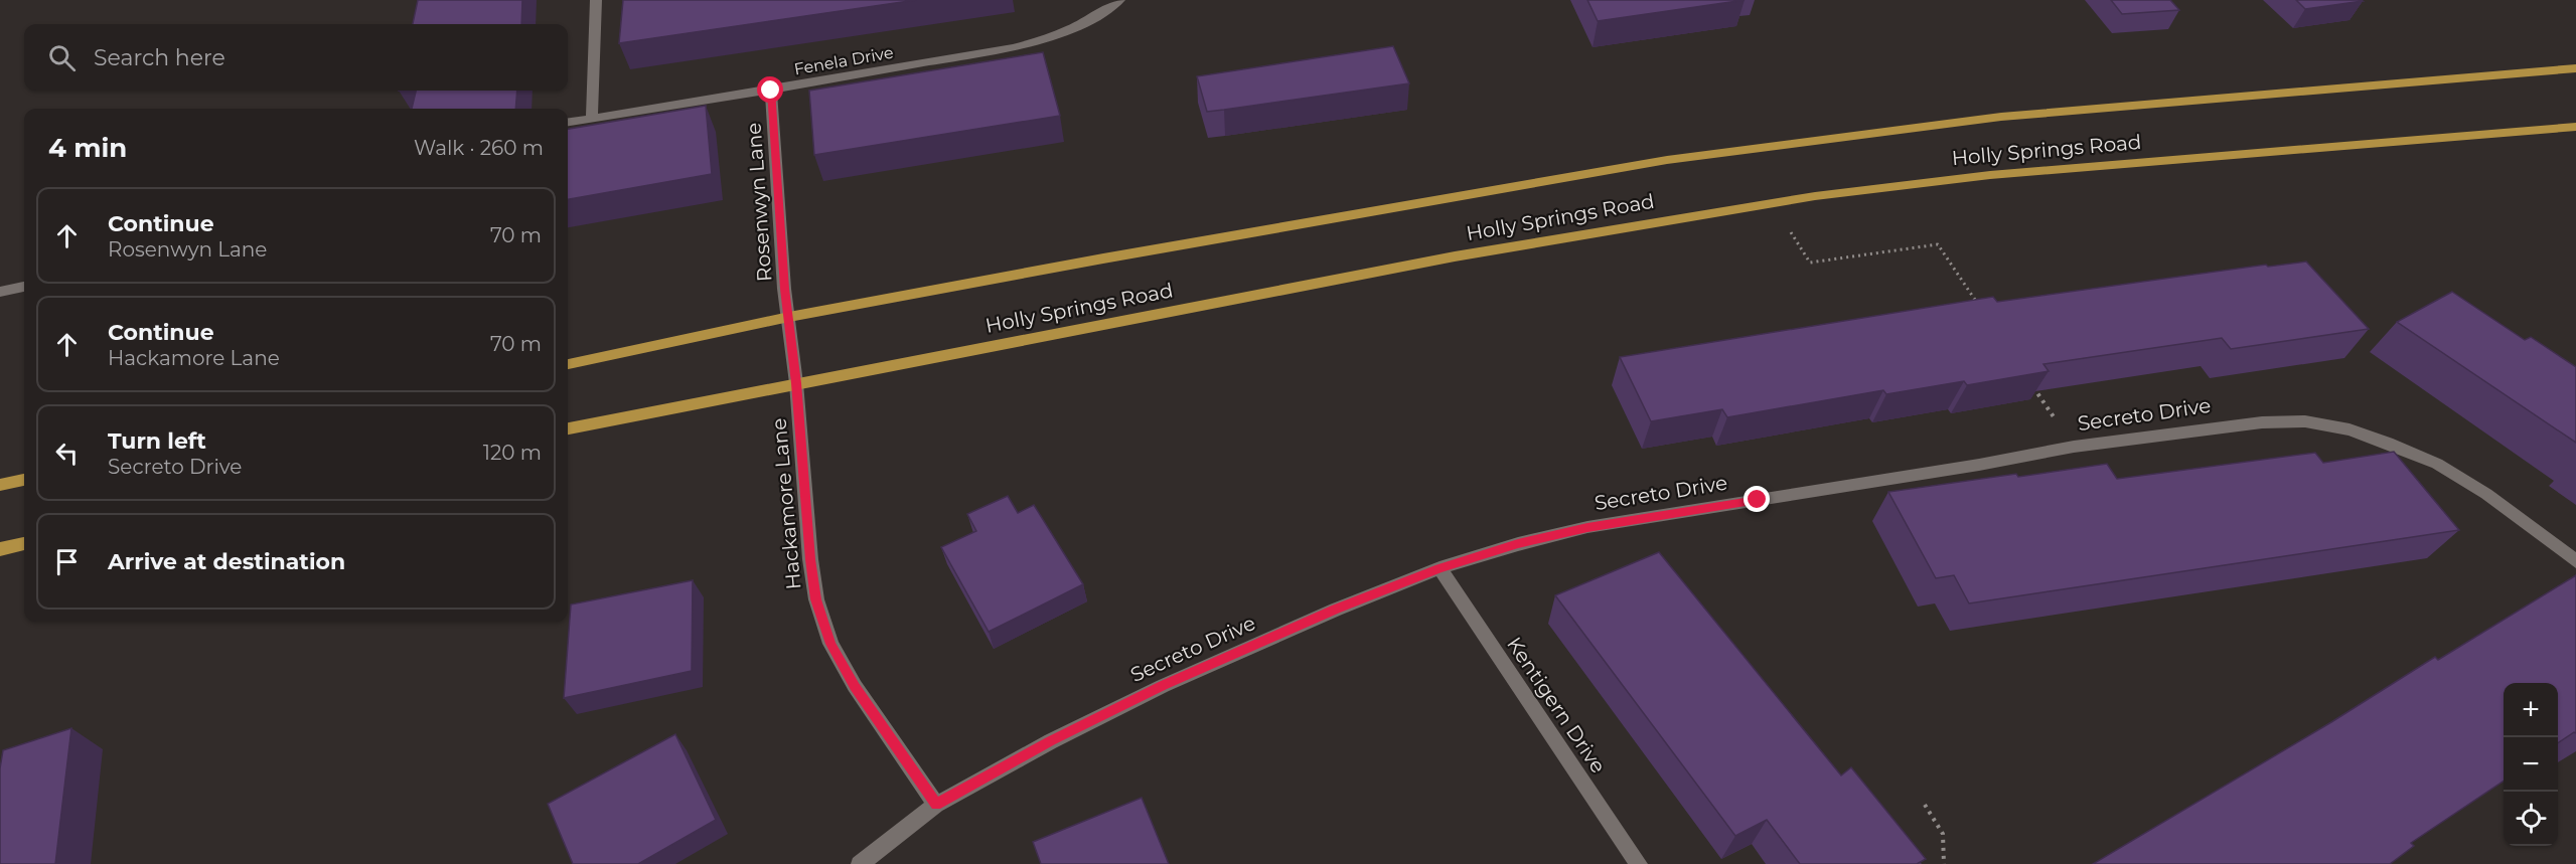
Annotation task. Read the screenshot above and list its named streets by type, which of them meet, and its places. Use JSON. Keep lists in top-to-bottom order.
{
  "streets": {
    "main road": ["Holly Springs Road"],
    "street": [
      "Fenela Drive",
      "Rosenwyn Lane",
      "Secreto Drive",
      "Hackamore Lane",
      "Kentigern Drive"
    ]
  },
  "crossings": [
    ["Fenela Drive", "Rosenwyn Lane"],
    ["Holly Springs Road", "Rosenwyn Lane"],
    ["Holly Springs Road", "Hackamore Lane"],
    ["Rosenwyn Lane", "Hackamore Lane"],
    ["Secreto Drive", "Hackamore Lane"],
    ["Secreto Drive", "Kentigern Drive"]
  ],
  "page": {
    "search": "Search here",
    "heading": ["4 min", "Walk · 260 m"],
    "list": [
      ["Continue", "Rosenwyn Lane", "70 m"],
      ["Continue", "Hackamore Lane", "70 m"],
      ["Turn left", "Secreto Drive", "120 m"],
      "Arrive at destination"
    ],
    "map_buttons": ["+", "−"]
  }
}
